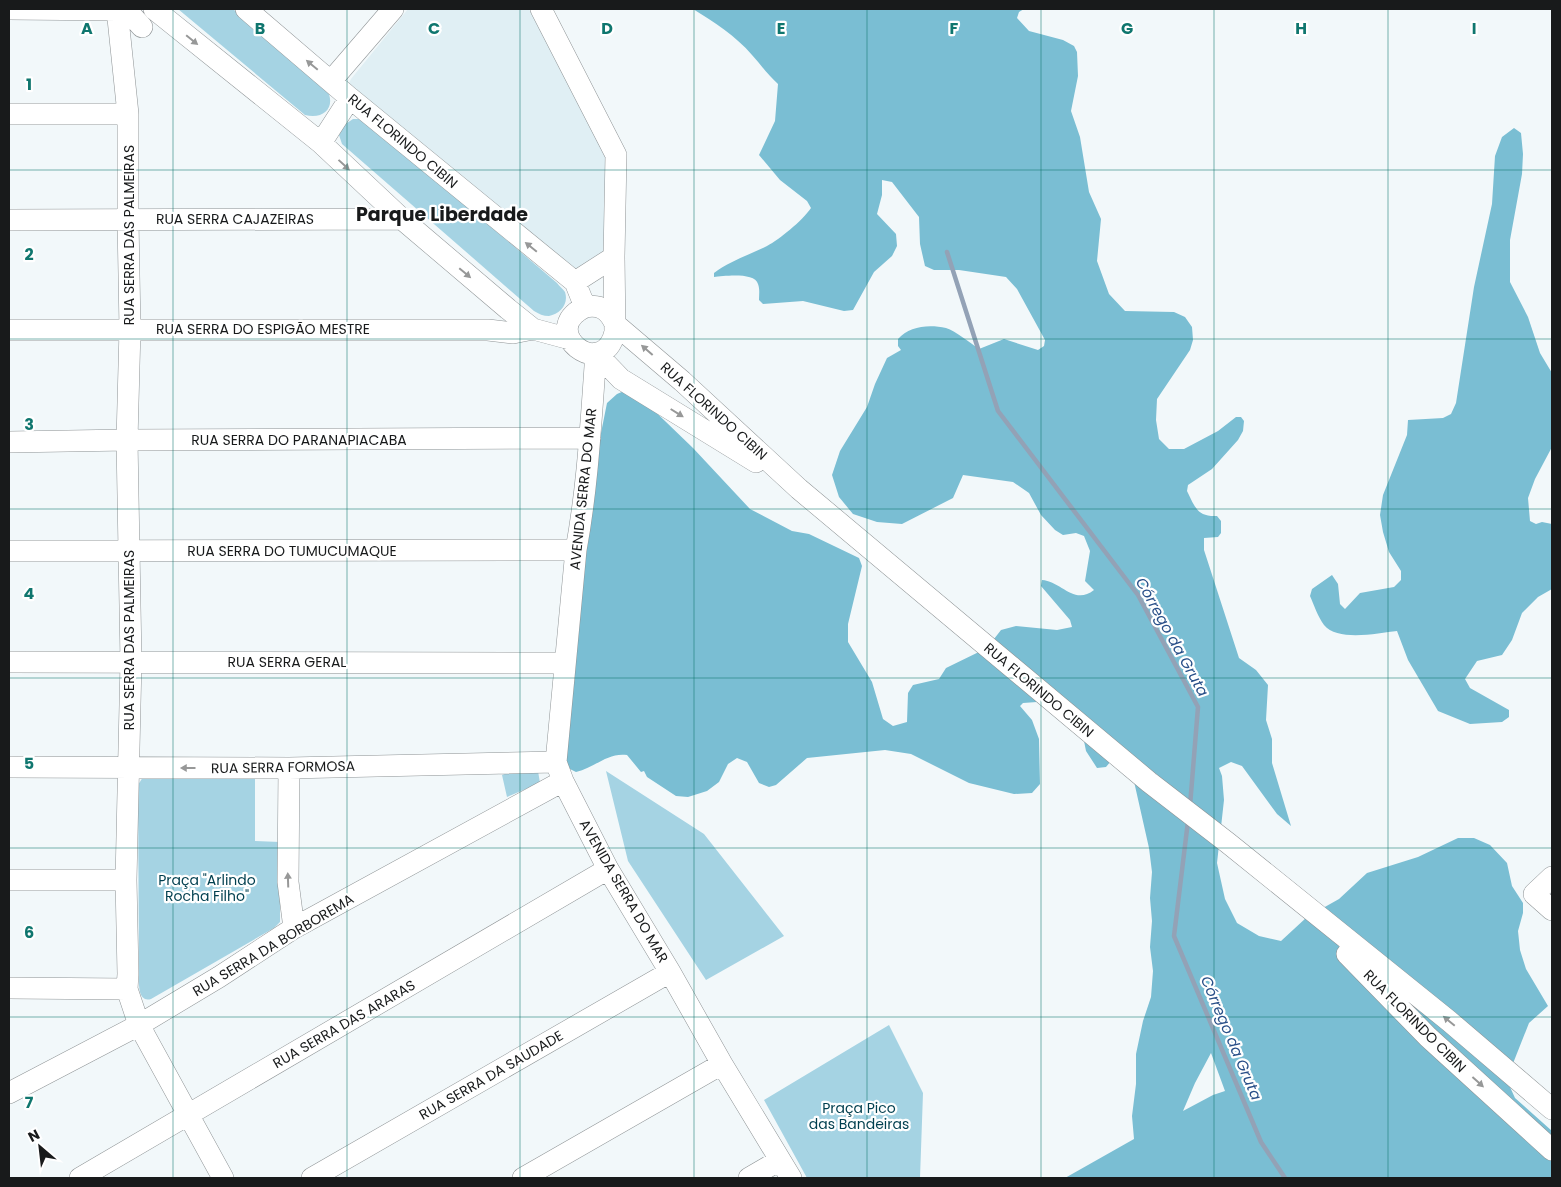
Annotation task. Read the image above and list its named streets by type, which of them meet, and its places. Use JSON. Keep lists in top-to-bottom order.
{
  "streets": {
    "street": [
      "RUA FLORINDO CIBIN",
      "RUA SERRA CAJAZEIRAS",
      "RUA SERRA DAS PALMEIRAS",
      "RUA SERRA DO ESPIGÃO MESTRE",
      "RUA SERRA DO PARANAPIACABA",
      "AVENIDA SERRA DO MAR",
      "RUA SERRA DO TUMUCUMAQUE",
      "RUA SERRA GERAL",
      "RUA SERRA FORMOSA",
      "RUA SERRA DA BORBOREMA",
      "RUA SERRA DAS ARARAS",
      "RUA SERRA DA SAUDADE"
    ]
  },
  "crossings": [
    ["RUA FLORINDO CIBIN", "AVENIDA SERRA DO MAR"],
    ["RUA SERRA CAJAZEIRAS", "RUA SERRA DAS PALMEIRAS"],
    ["RUA SERRA DAS PALMEIRAS", "RUA SERRA DO ESPIGÃO MESTRE"],
    ["RUA SERRA DAS PALMEIRAS", "RUA SERRA DO PARANAPIACABA"],
    ["RUA SERRA DAS PALMEIRAS", "RUA SERRA DO TUMUCUMAQUE"],
    ["RUA SERRA DAS PALMEIRAS", "RUA SERRA GERAL"],
    ["RUA SERRA DAS PALMEIRAS", "RUA SERRA FORMOSA"],
    ["RUA SERRA DAS PALMEIRAS", "RUA SERRA DA BORBOREMA"],
    ["RUA SERRA DAS PALMEIRAS", "RUA SERRA DAS ARARAS"],
    ["RUA SERRA DO PARANAPIACABA", "AVENIDA SERRA DO MAR"],
    ["AVENIDA SERRA DO MAR", "RUA SERRA DO TUMUCUMAQUE"],
    ["AVENIDA SERRA DO MAR", "RUA SERRA GERAL"],
    ["AVENIDA SERRA DO MAR", "RUA SERRA FORMOSA"],
    ["AVENIDA SERRA DO MAR", "RUA SERRA DA BORBOREMA"],
    ["AVENIDA SERRA DO MAR", "RUA SERRA DAS ARARAS"],
    ["AVENIDA SERRA DO MAR", "RUA SERRA DA SAUDADE"],
    ["RUA SERRA FORMOSA", "RUA SERRA DA BORBOREMA"]
  ],
  "districts": ["Parque Liberdade"],
  "water": ["Córrego da Gruta"],
  "parks": ["Praça \"Arlindo Rocha Filho\"", "Praça Pico das Bandeiras"],
  "north": "top left",
  "grid": {
    "columns": [
      "A",
      "B",
      "C",
      "D",
      "E",
      "F",
      "G",
      "H",
      "I"
    ],
    "rows": [
      "1",
      "2",
      "3",
      "4",
      "5",
      "6",
      "7"
    ]
  }
}
